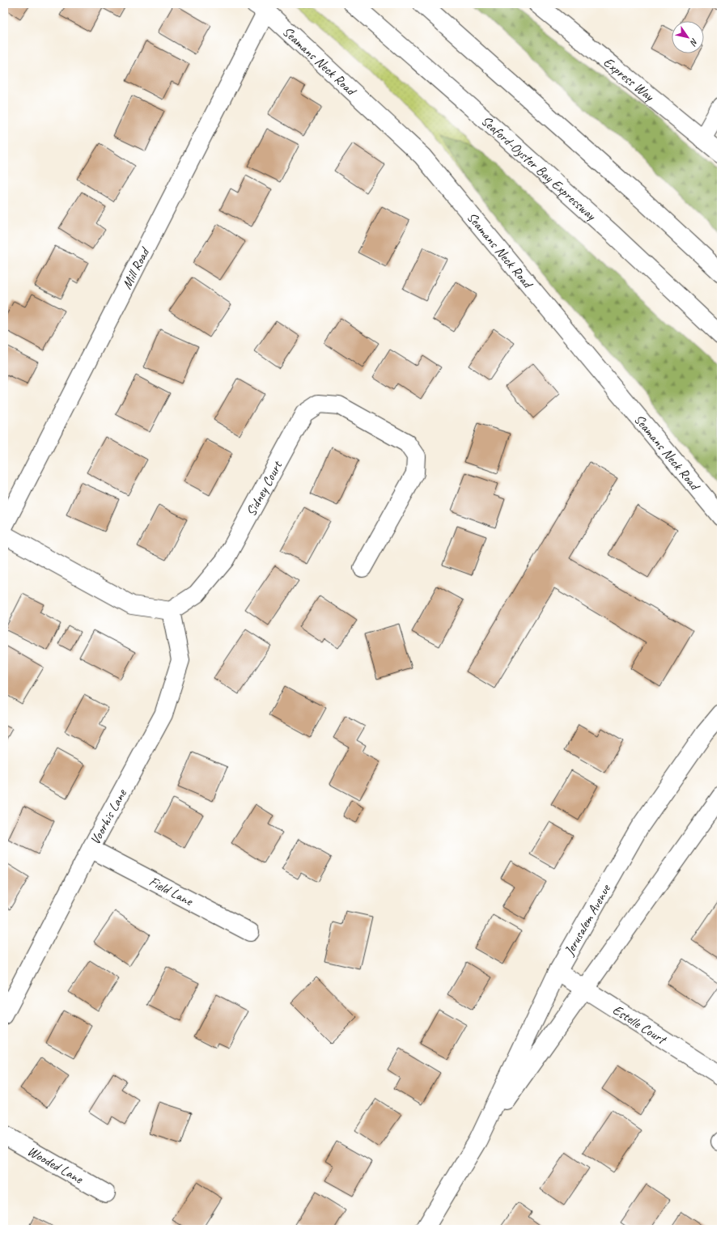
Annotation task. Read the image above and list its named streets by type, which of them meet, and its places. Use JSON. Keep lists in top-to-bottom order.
{
  "streets": {
    "main road": [
      "Seamans Neck Road",
      "Express Way",
      "Seaford-Oyster Bay Expressway",
      "Mill Road",
      "Sidney Court",
      "Voorhis Lane",
      "Field Lane",
      "Jerusalem Avenue",
      "Estelle Court",
      "Wooded Lane"
    ]
  },
  "crossings": [
    ["Seamans Neck Road", "Mill Road"],
    ["Sidney Court", "Voorhis Lane"],
    ["Voorhis Lane", "Field Lane"],
    ["Jerusalem Avenue", "Estelle Court"]
  ],
  "north": "bottom right"
}
